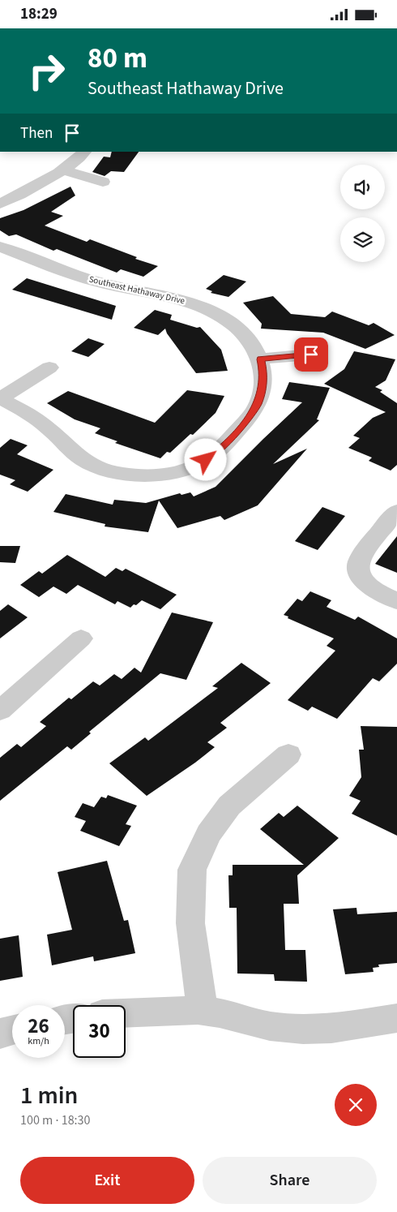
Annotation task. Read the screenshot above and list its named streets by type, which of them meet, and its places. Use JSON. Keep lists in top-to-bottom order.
{
  "streets": {
    "street": ["Southeast Hathaway Drive"]
  },
  "page": {
    "status": "18:29",
    "turn": ["80 m", "Southeast Hathaway Drive"],
    "then": "Then",
    "speed": "26 km/h",
    "limit": "30",
    "heading": ["1 min", "100 m · 18:30"],
    "buttons": ["Exit", "Share"]
  }
}
